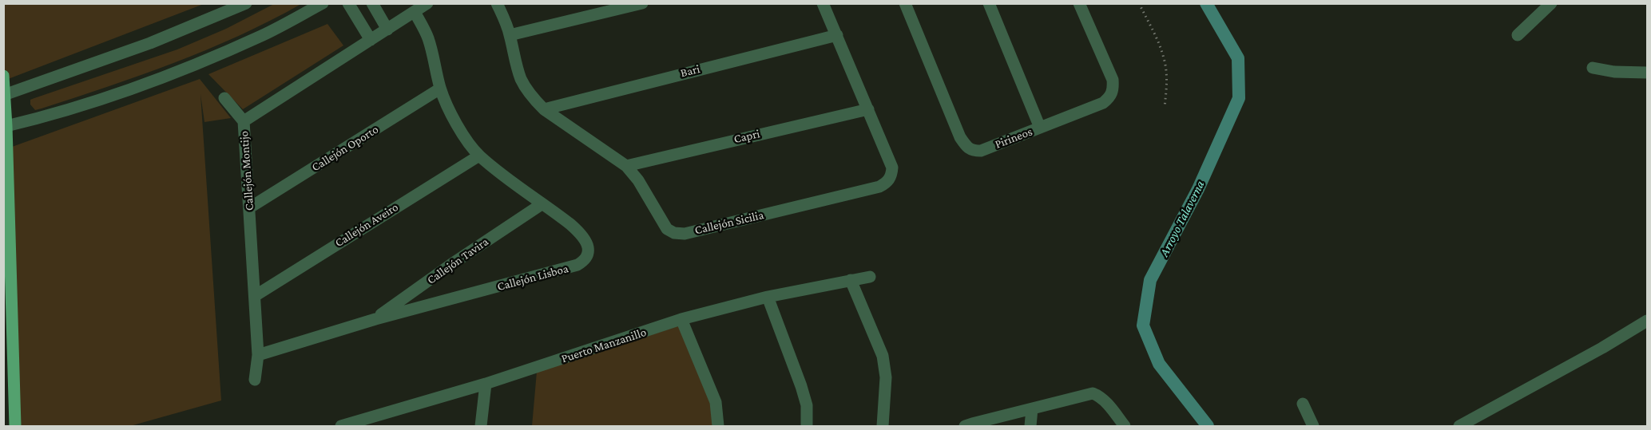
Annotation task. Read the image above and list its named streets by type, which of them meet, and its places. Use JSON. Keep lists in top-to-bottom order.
{
  "streets": {
    "street": [
      "Bari",
      "Capri",
      "Pirineos",
      "Callejón Oporto",
      "Callejón Montijo",
      "Callejón Sicilia",
      "Callejón Aveiro",
      "Callejón Tavira",
      "Callejón Lisboa",
      "Puerto Manzanillo"
    ]
  },
  "crossings": [
    ["Bari", "Callejón Sicilia"],
    ["Capri", "Callejón Sicilia"],
    ["Callejón Oporto", "Callejón Montijo"],
    ["Callejón Oporto", "Callejón Lisboa"],
    ["Callejón Montijo", "Callejón Aveiro"],
    ["Callejón Montijo", "Callejón Lisboa"],
    ["Callejón Aveiro", "Callejón Lisboa"],
    ["Callejón Tavira", "Callejón Lisboa"]
  ],
  "water": ["Arroyo Talaverna"]
}
